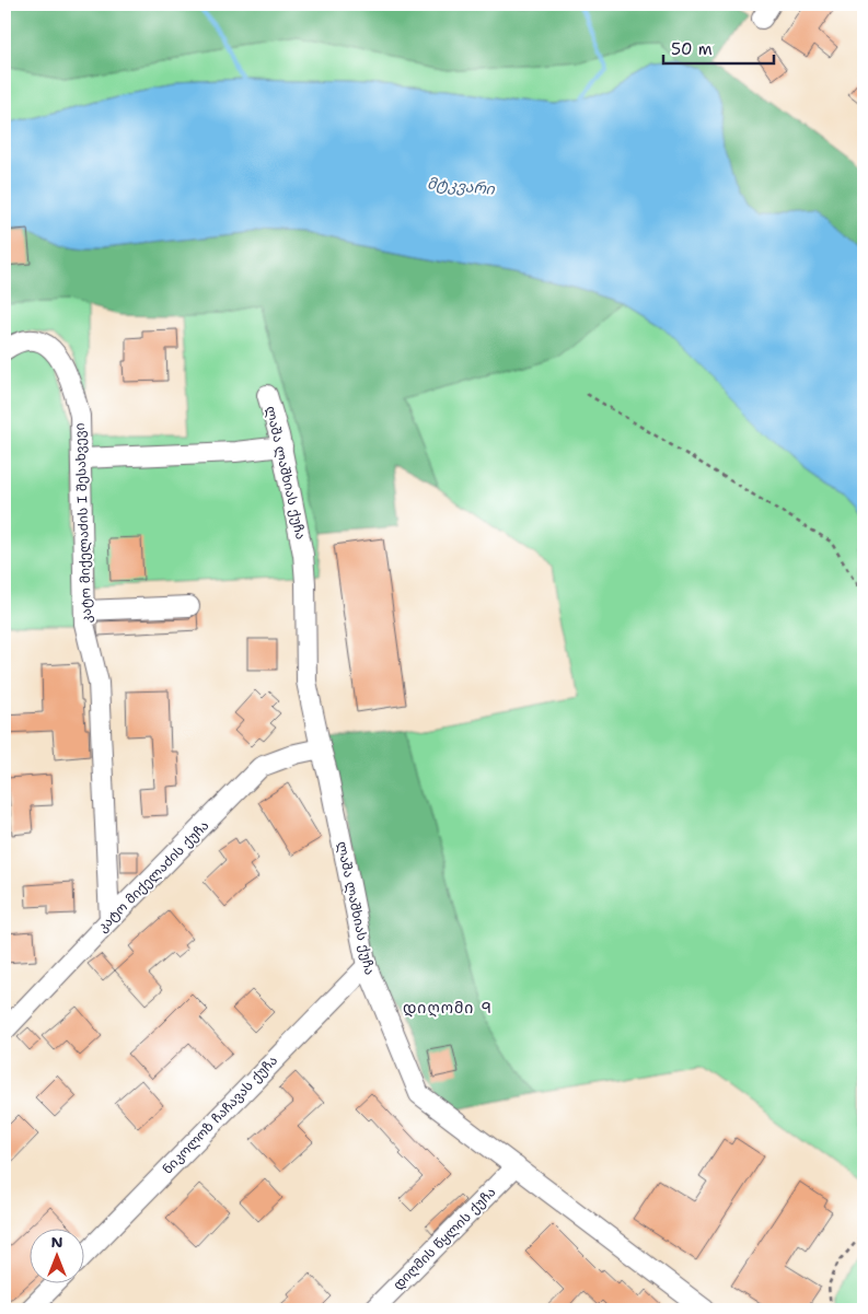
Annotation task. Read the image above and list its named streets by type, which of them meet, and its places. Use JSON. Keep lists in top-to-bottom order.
{
  "streets": {
    "street": [
      "ლაშა ლაშხიას ქუჩა",
      "კატო მიქელაძის I შესახვევი",
      "კატო მიქელაძის ქუჩა",
      "ნიკოლოზ ჩაჩავას ქუჩა",
      "დიღმის წყლის ქუჩა"
    ]
  },
  "crossings": [
    ["ლაშა ლაშხიას ქუჩა", "კატო მიქელაძის ქუჩა"],
    ["ლაშა ლაშხიას ქუჩა", "ნიკოლოზ ჩაჩავას ქუჩა"],
    ["ლაშა ლაშხიას ქუჩა", "დიღმის წყლის ქუჩა"],
    ["კატო მიქელაძის I შესახვევი", "კატო მიქელაძის ქუჩა"]
  ],
  "districts": ["დიღომი 9"],
  "water": ["მტკვარი"],
  "scale_bar": "50 m",
  "north": "top"
}
